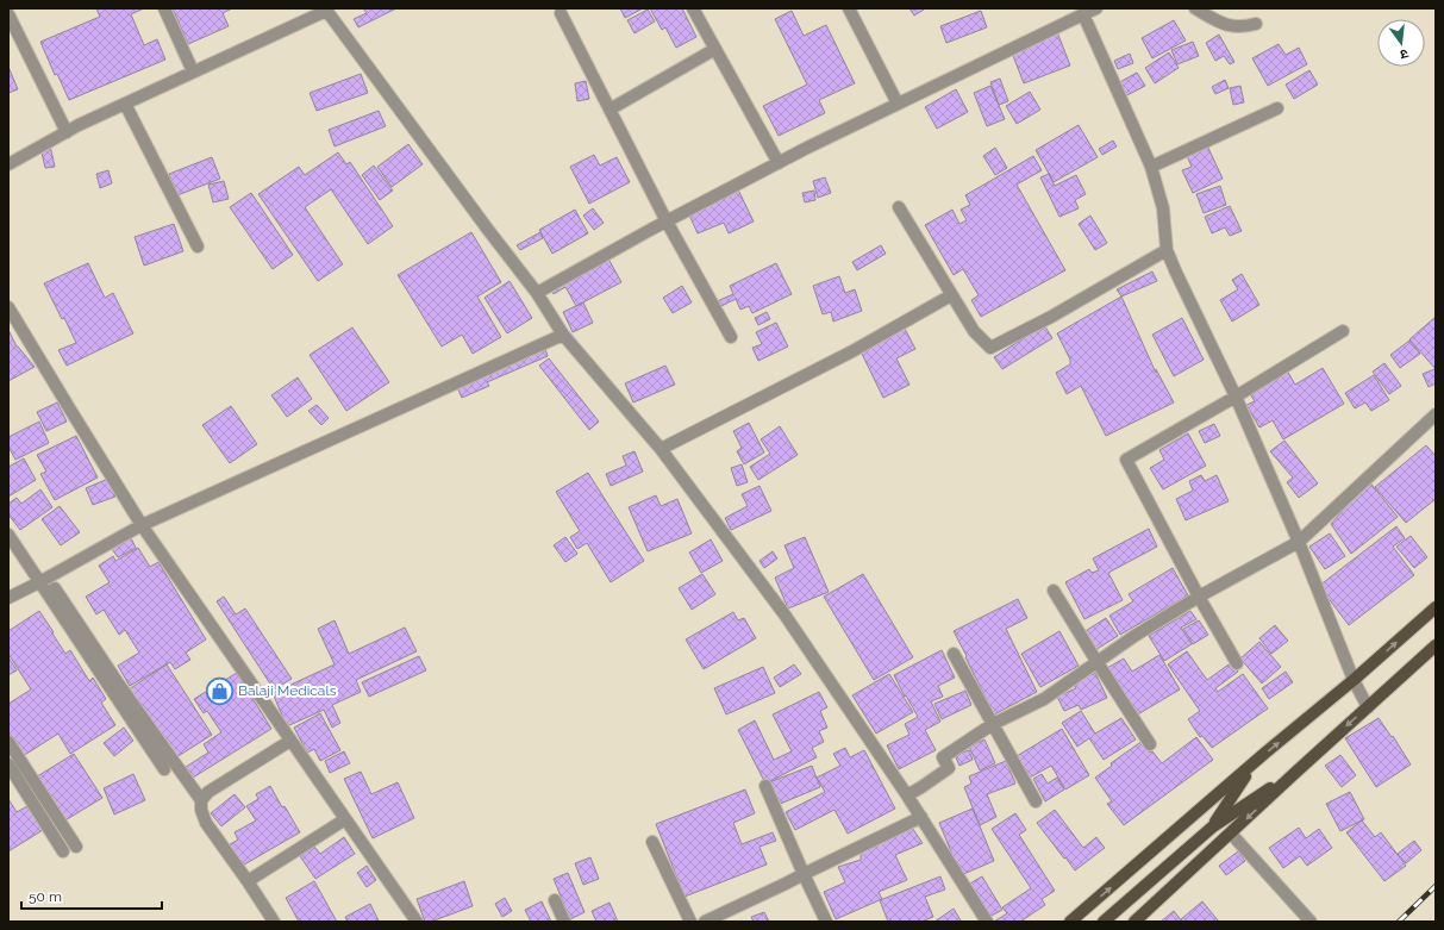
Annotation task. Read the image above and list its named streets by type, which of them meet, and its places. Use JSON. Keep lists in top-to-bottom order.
{
  "places": {
    "shop": ["Balaji Medicals"]
  },
  "scale_bar": "50 m",
  "north": "bottom"
}
